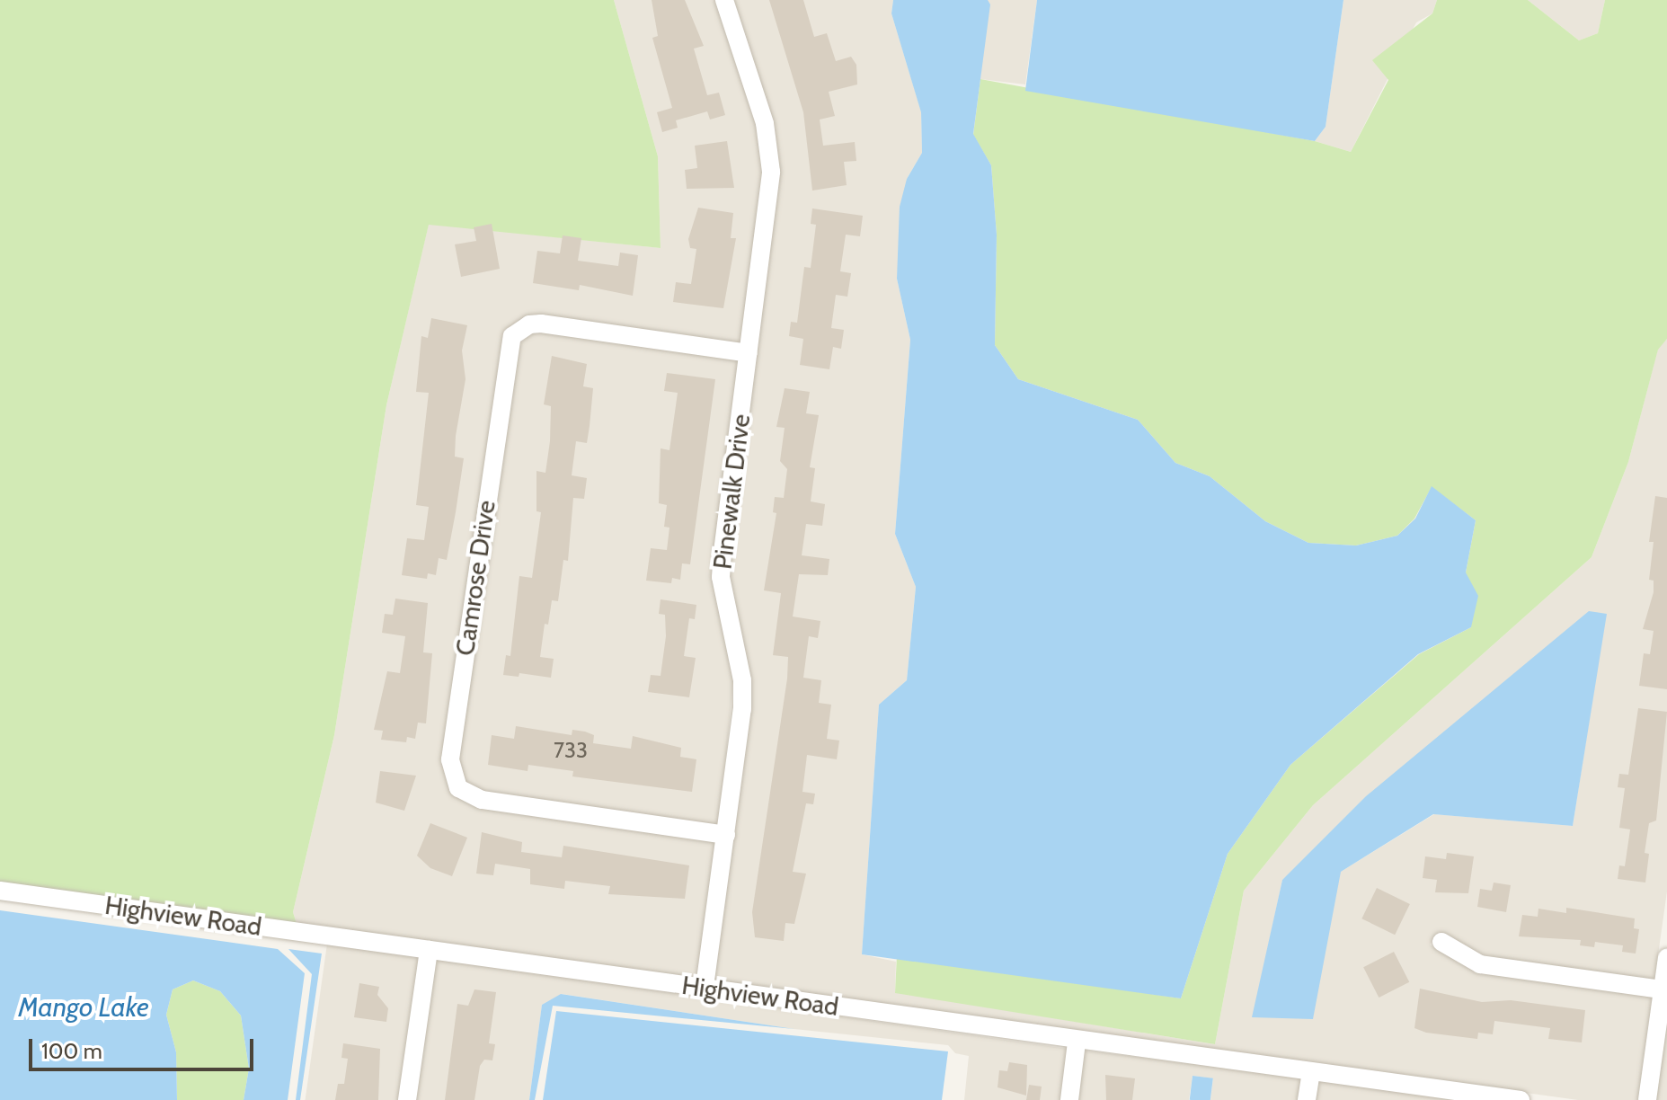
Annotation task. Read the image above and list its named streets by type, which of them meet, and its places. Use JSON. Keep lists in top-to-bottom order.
{
  "streets": {
    "street": ["Pinewalk Drive", "Camrose Drive", "Highview Road"]
  },
  "crossings": [
    ["Pinewalk Drive", "Camrose Drive"],
    ["Pinewalk Drive", "Highview Road"]
  ],
  "water": ["Mango Lake"],
  "house_numbers": ["733"],
  "scale_bar": "100 m"
}
